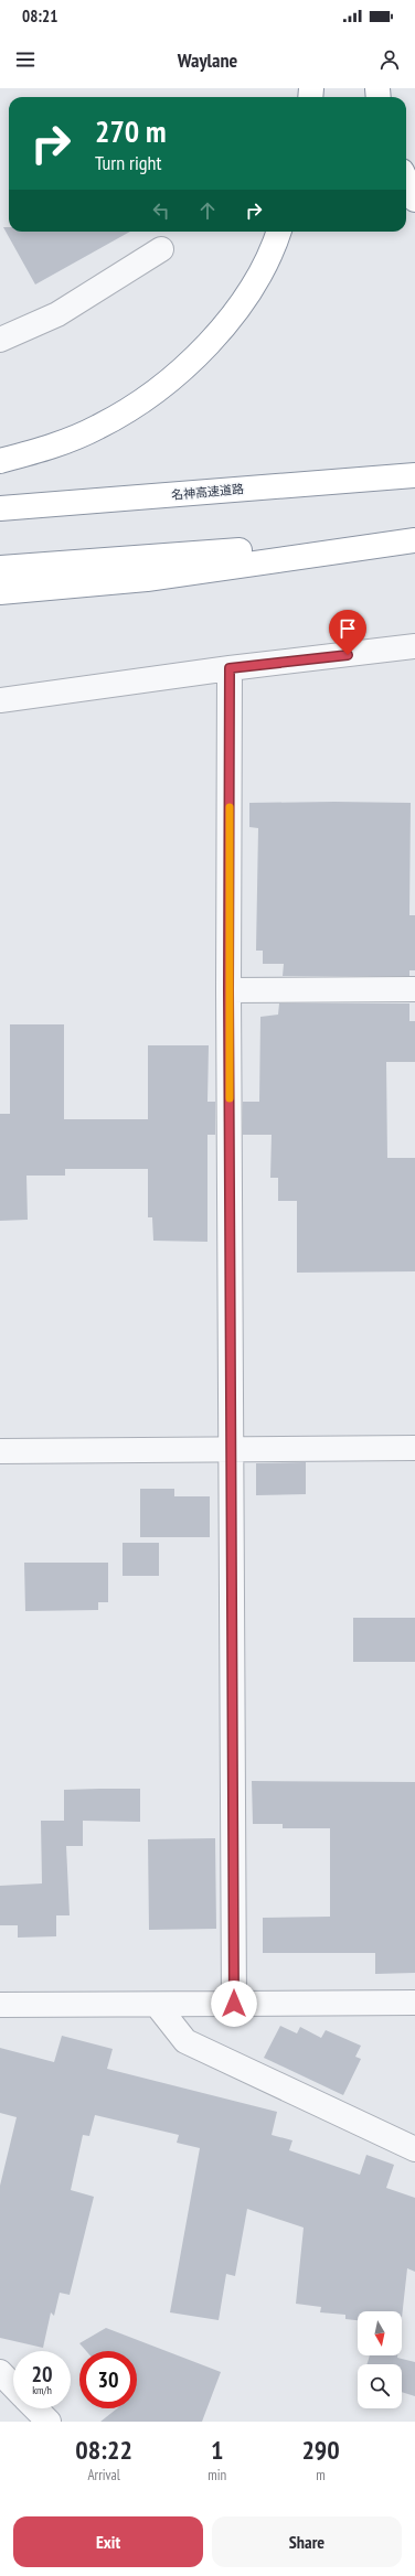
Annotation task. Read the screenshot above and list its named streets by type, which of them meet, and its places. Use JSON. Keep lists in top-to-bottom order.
{
  "streets": {
    "highway": ["名神高速道路"]
  },
  "north": "bottom",
  "page": {
    "status": "08:21",
    "header": "Waylane",
    "turn": ["270 m", "Turn right"],
    "speed": "20 km/h",
    "limit": "30",
    "eta": [
      "08:22",
      "Arrival",
      "1",
      "min",
      "290",
      "m"
    ],
    "buttons": ["Exit", "Share"]
  }
}
